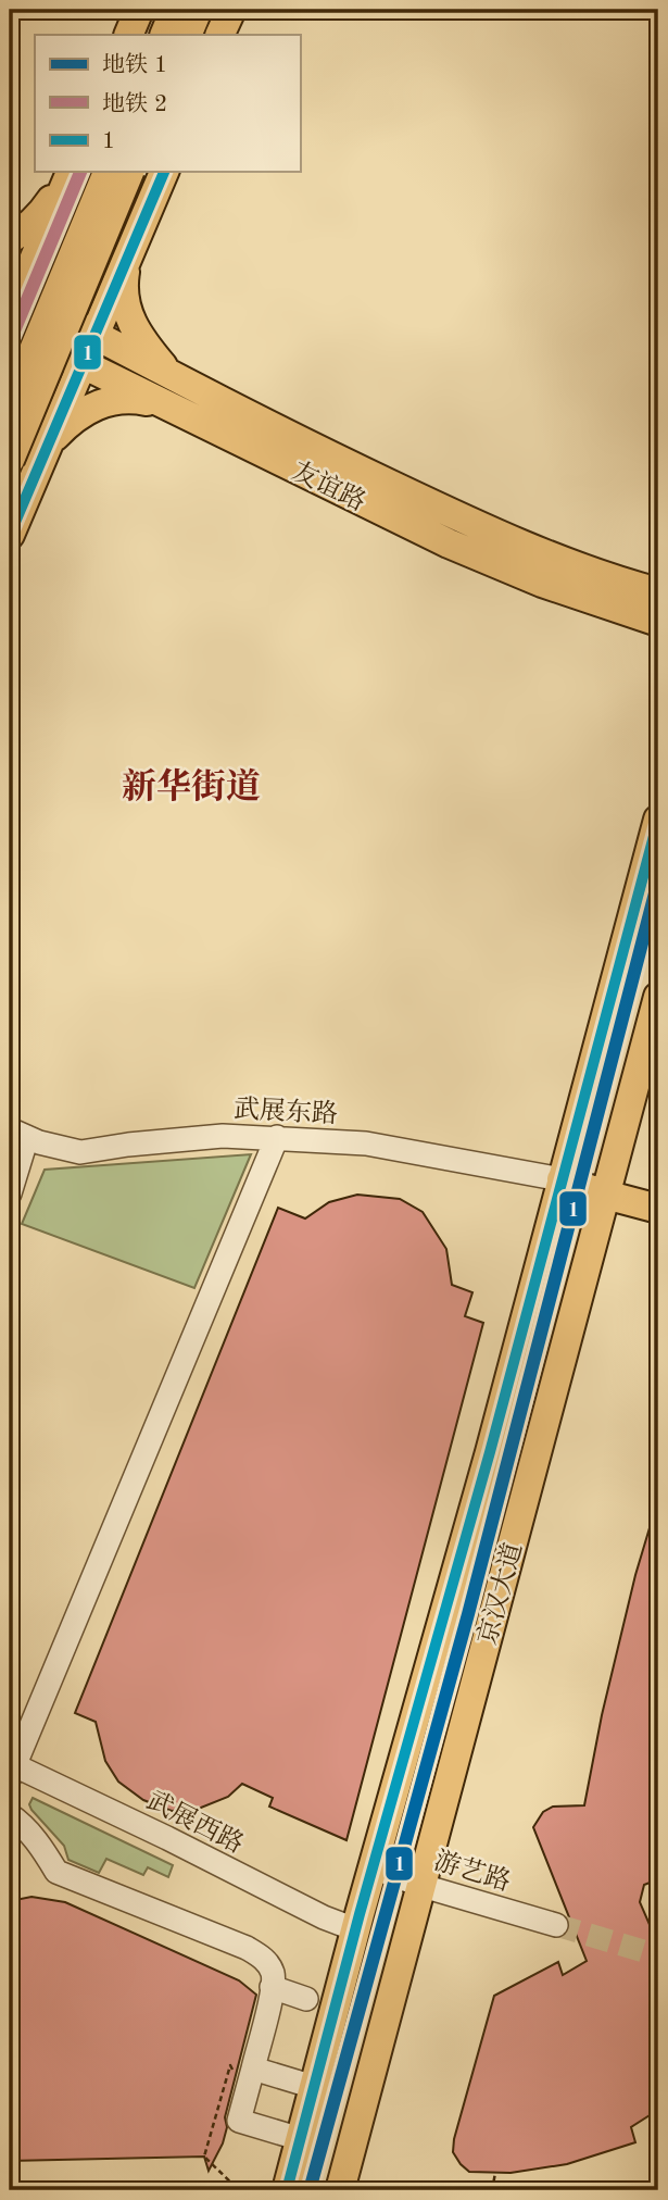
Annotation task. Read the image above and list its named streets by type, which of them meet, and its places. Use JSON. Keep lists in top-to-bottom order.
{
  "streets": {
    "main road": ["友谊路", "京汉大道"],
    "street": ["武展东路", "武展西路", "游艺路"]
  },
  "crossings": [
    ["武展东路", "京汉大道"],
    ["京汉大道", "武展西路"],
    ["京汉大道", "游艺路"]
  ],
  "districts": ["新华街道"],
  "lines": ["metro line 2", "transit line 1", "metro line 1"],
  "legend": ["地铁 1", "地铁 2", "1"]
}
